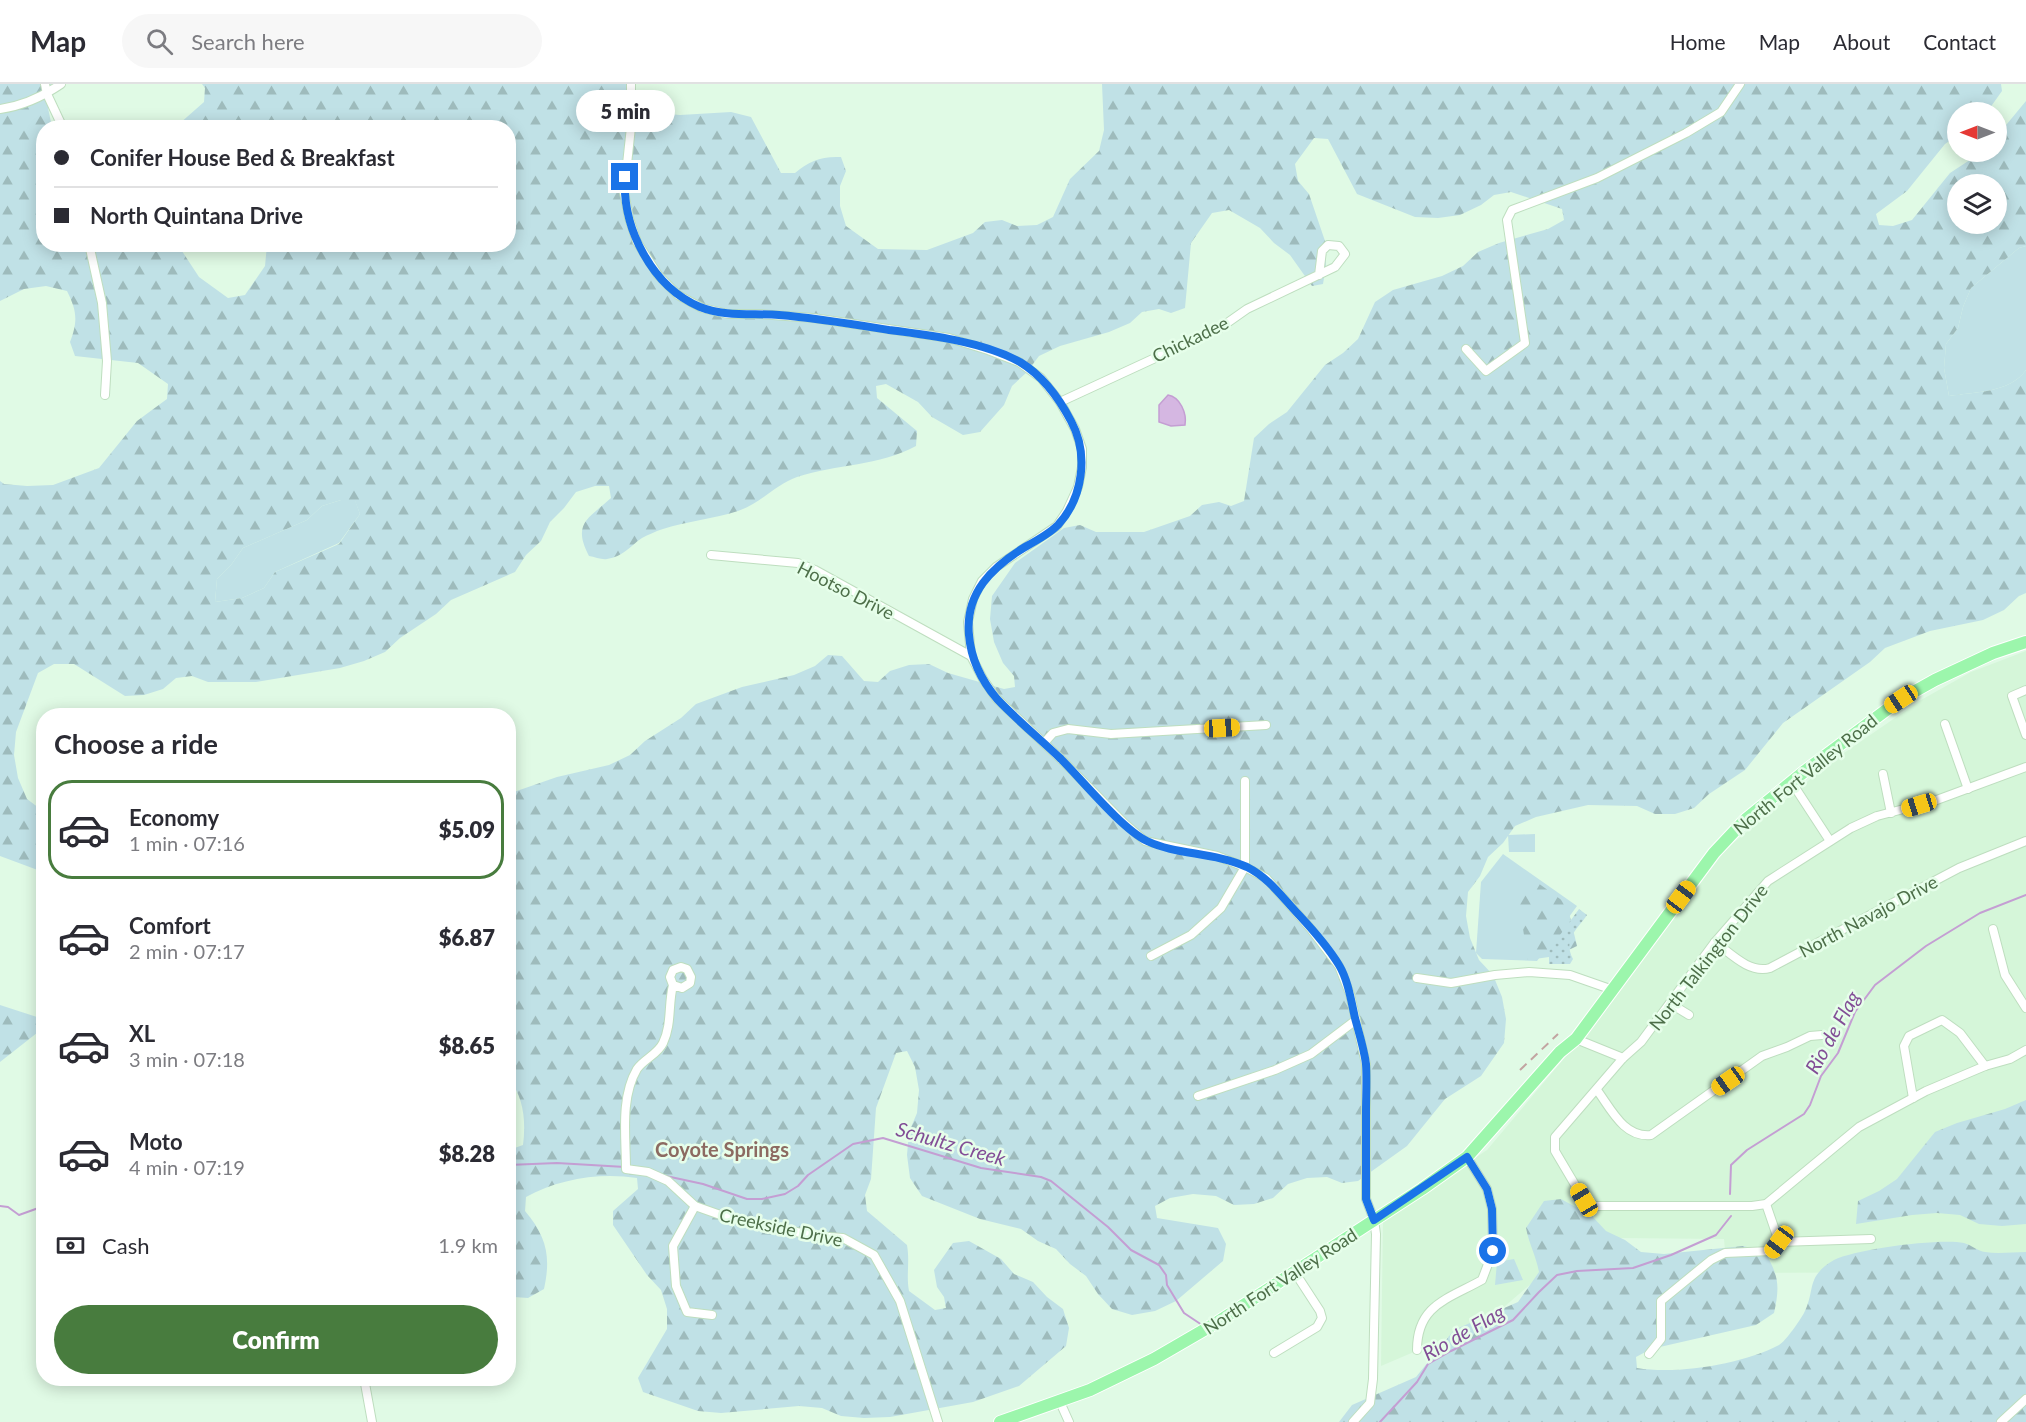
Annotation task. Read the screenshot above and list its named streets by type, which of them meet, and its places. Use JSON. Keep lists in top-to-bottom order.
{
  "streets": {
    "main road": ["North Fort Valley Road"],
    "street": [
      "Chickadee",
      "Hootso Drive",
      "North Navajo Drive",
      "North Talkington Drive",
      "Creekside Drive"
    ]
  },
  "crossings": [
    ["North Navajo Drive", "North Talkington Drive"]
  ],
  "districts": ["Coyote Springs"],
  "water": ["Rio de Flag", "Schultz Creek"],
  "north": "left",
  "page": {
    "header": "Map",
    "search": "Search here",
    "nav": [
      "Home",
      "Map",
      "About",
      "Contact"
    ],
    "bubble": "5 min",
    "banner": ["Conifer House Bed & Breakfast", "North Quintana Drive"],
    "heading": "Choose a ride",
    "list": [
      {
        "name": "Economy",
        "note": "1 min · 07:16",
        "value": "$5.09"
      },
      {
        "name": "Comfort",
        "note": "2 min · 07:17",
        "value": "$6.87"
      },
      {
        "name": "XL",
        "note": "3 min · 07:18",
        "value": "$8.65"
      },
      {
        "name": "Moto",
        "note": "4 min · 07:19",
        "value": "$8.28"
      }
    ],
    "pay": ["Cash", "1.9 km"],
    "buttons": "Confirm"
  }
}
